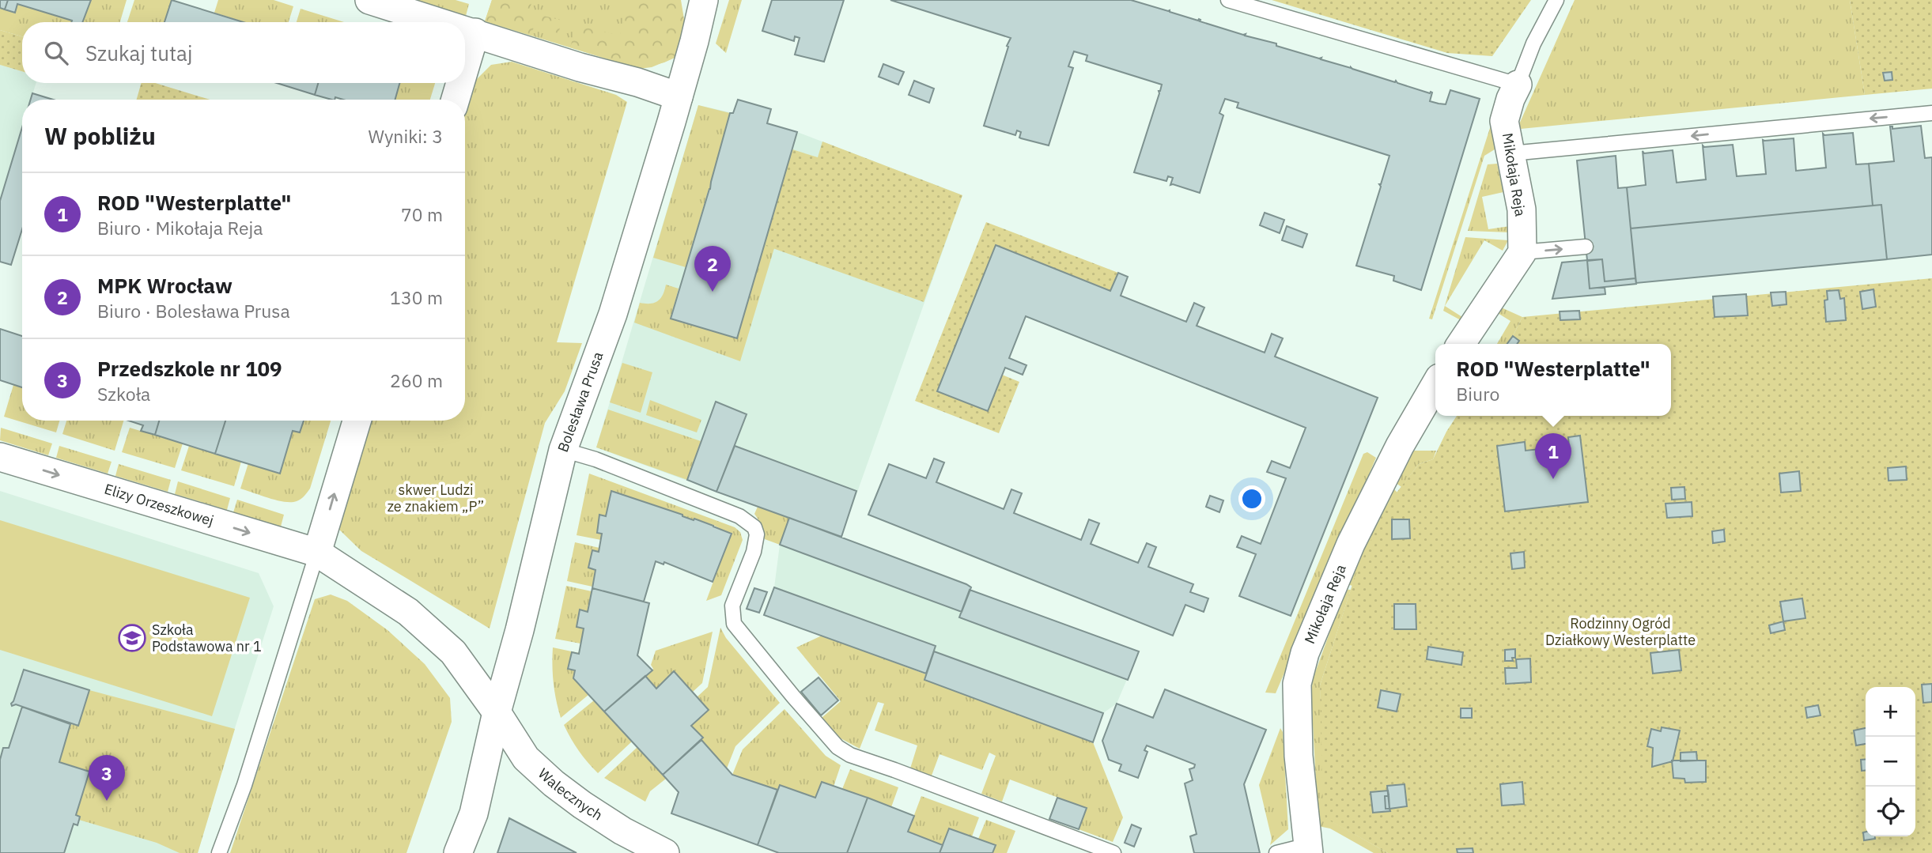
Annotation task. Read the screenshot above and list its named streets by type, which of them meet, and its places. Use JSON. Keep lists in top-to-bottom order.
{
  "streets": {
    "street": [
      "Mikołaja Reja",
      "Bolesława Prusa",
      "Elizy Orzeszkowej",
      "Walecznych"
    ]
  },
  "crossings": [
    ["Bolesława Prusa", "Walecznych"]
  ],
  "one_way": ["Elizy Orzeszkowej"],
  "parks": ["skwer Ludzi ze znakiem „P”", "Rodzinny Ogród Działkowy Westerplatte"],
  "places": {
    "school or university": ["Szkoła Podstawowa nr 1"]
  },
  "page": {
    "search": "Szukaj tutaj",
    "heading": ["W pobliżu", "Wyniki: 3"],
    "list": [
      {
        "mark": "1",
        "name": "ROD \"Westerplatte\"",
        "note": "Biuro · Mikołaja Reja",
        "value": "70 m"
      },
      {
        "mark": "2",
        "name": "MPK Wrocław",
        "note": "Biuro · Bolesława Prusa",
        "value": "130 m"
      },
      {
        "mark": "3",
        "name": "Przedszkole nr 109",
        "note": "Szkoła",
        "value": "260 m"
      }
    ],
    "pins": ["2", "1", "3"],
    "popup": ["ROD \"Westerplatte\"", "Biuro"],
    "map_buttons": ["+", "−"]
  }
}
